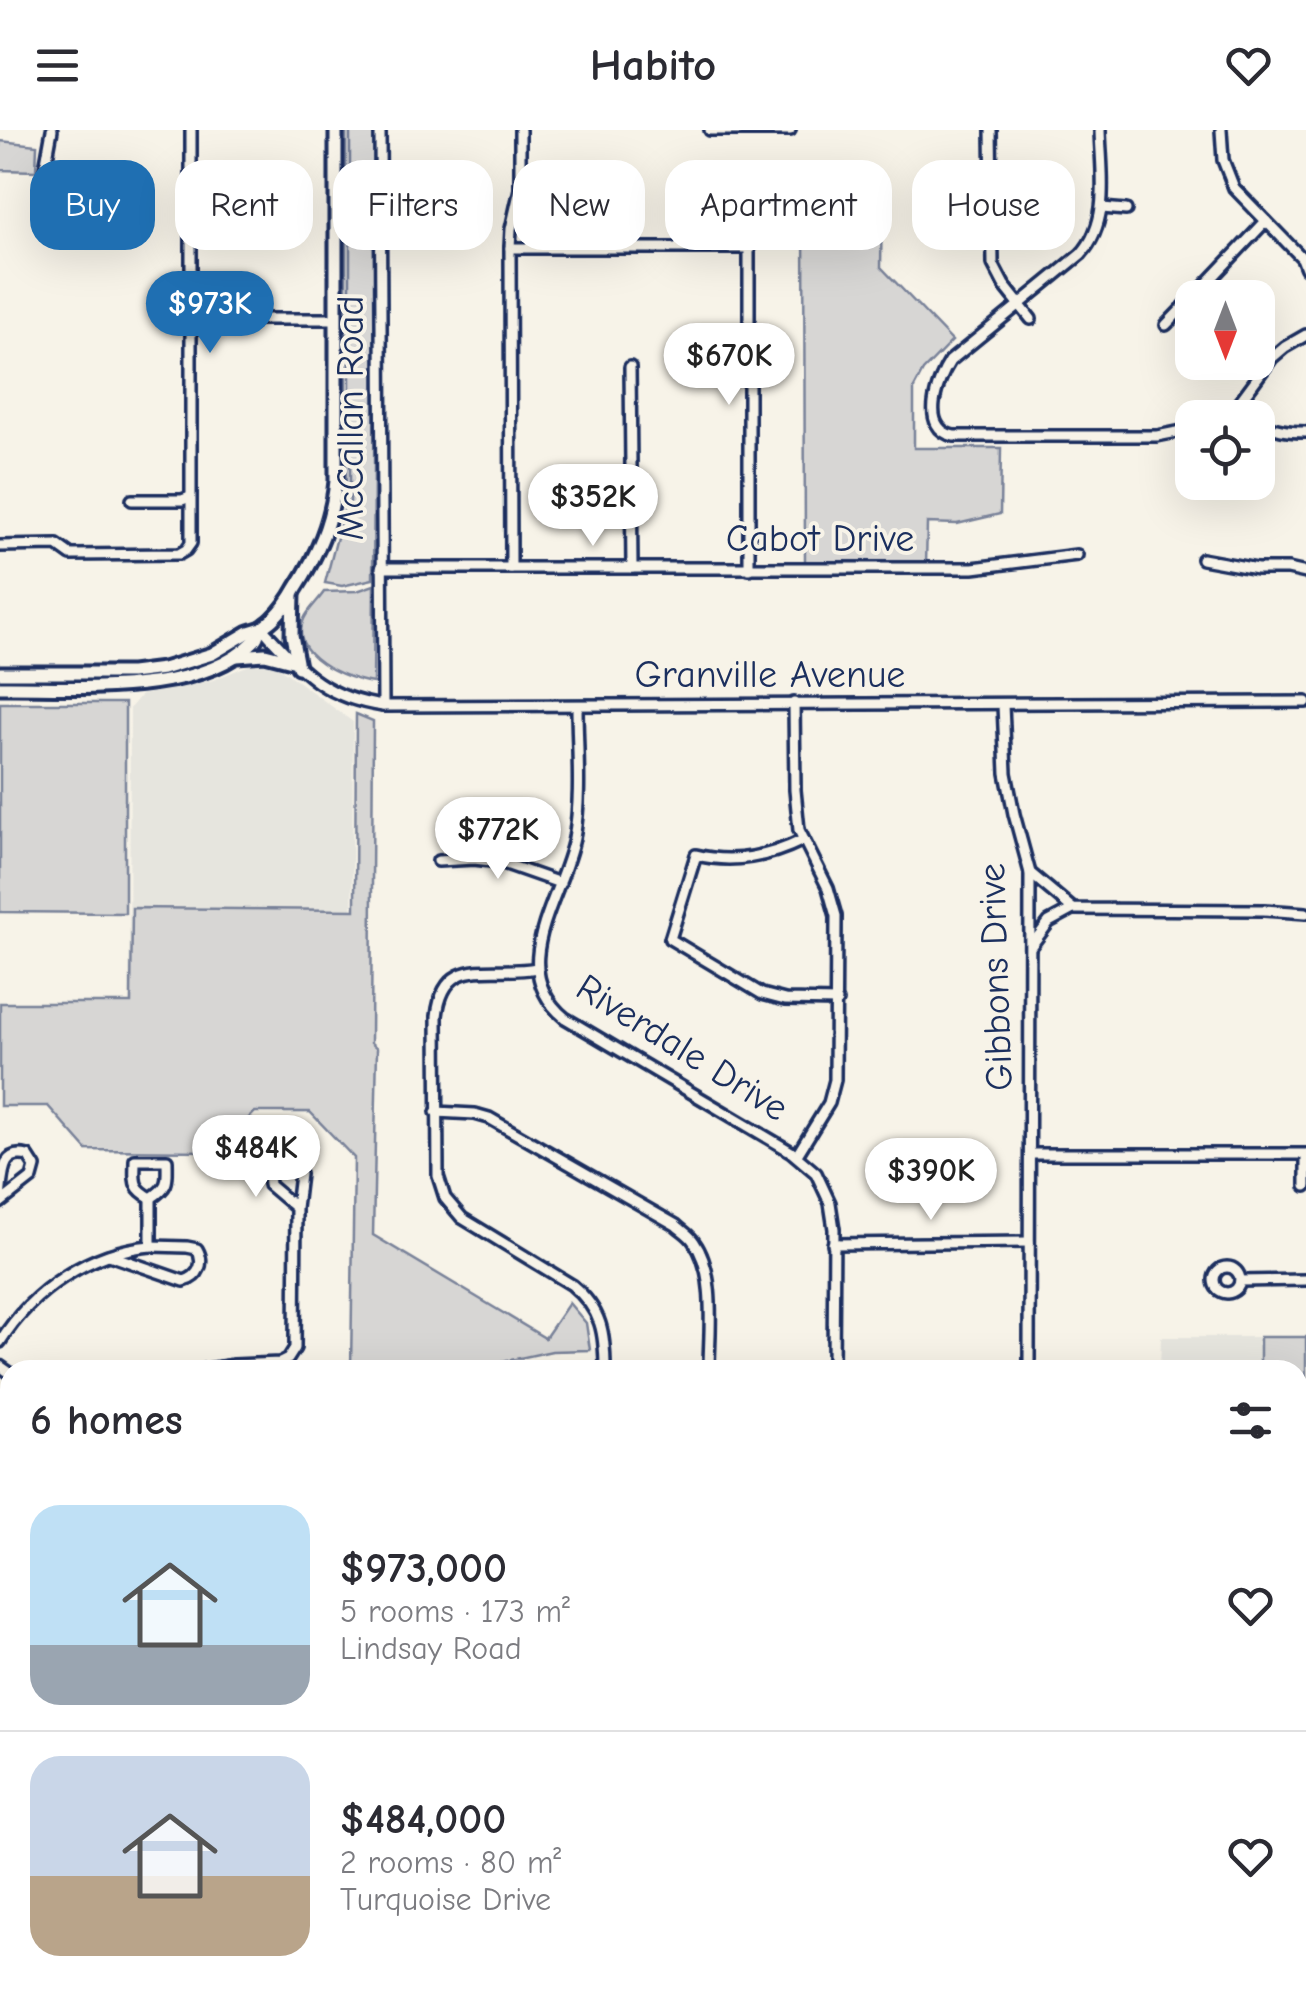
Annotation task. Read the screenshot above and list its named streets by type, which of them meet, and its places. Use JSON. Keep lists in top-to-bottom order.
{
  "streets": {
    "street": [
      "McCallan Road",
      "Cabot Drive",
      "Granville Avenue",
      "Gibbons Drive",
      "Riverdale Drive"
    ]
  },
  "crossings": [
    ["McCallan Road", "Cabot Drive"],
    ["McCallan Road", "Granville Avenue"],
    ["Granville Avenue", "Gibbons Drive"],
    ["Granville Avenue", "Riverdale Drive"]
  ],
  "north": "bottom",
  "page": {
    "header": "Habito",
    "chip": [
      "Buy",
      "Rent",
      "Filters",
      "New",
      "Apartment",
      "House"
    ],
    "price": [
      "$973K",
      "$670K",
      "$352K",
      "$772K",
      "$484K",
      "$390K"
    ],
    "heading": "6 homes",
    "list": [
      {
        "name": "$973,000",
        "note": "5 rooms · 173 m² · Lindsay Road"
      },
      {
        "name": "$484,000",
        "note": "2 rooms · 80 m² · Turquoise Drive"
      }
    ]
  }
}
